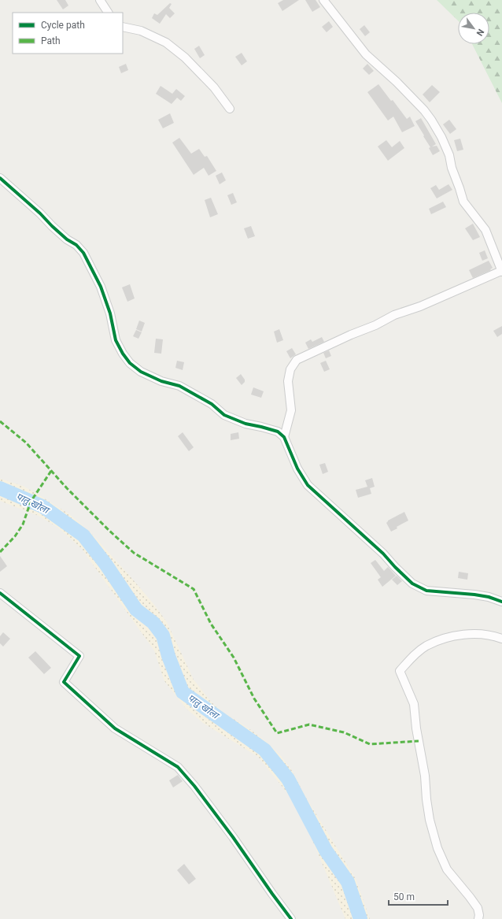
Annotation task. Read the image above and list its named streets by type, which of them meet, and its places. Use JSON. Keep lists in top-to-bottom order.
{
  "water": ["पातु खोला"],
  "legend": ["Cycle path", "Path"],
  "scale_bar": "50 m",
  "north": "bottom right"
}
